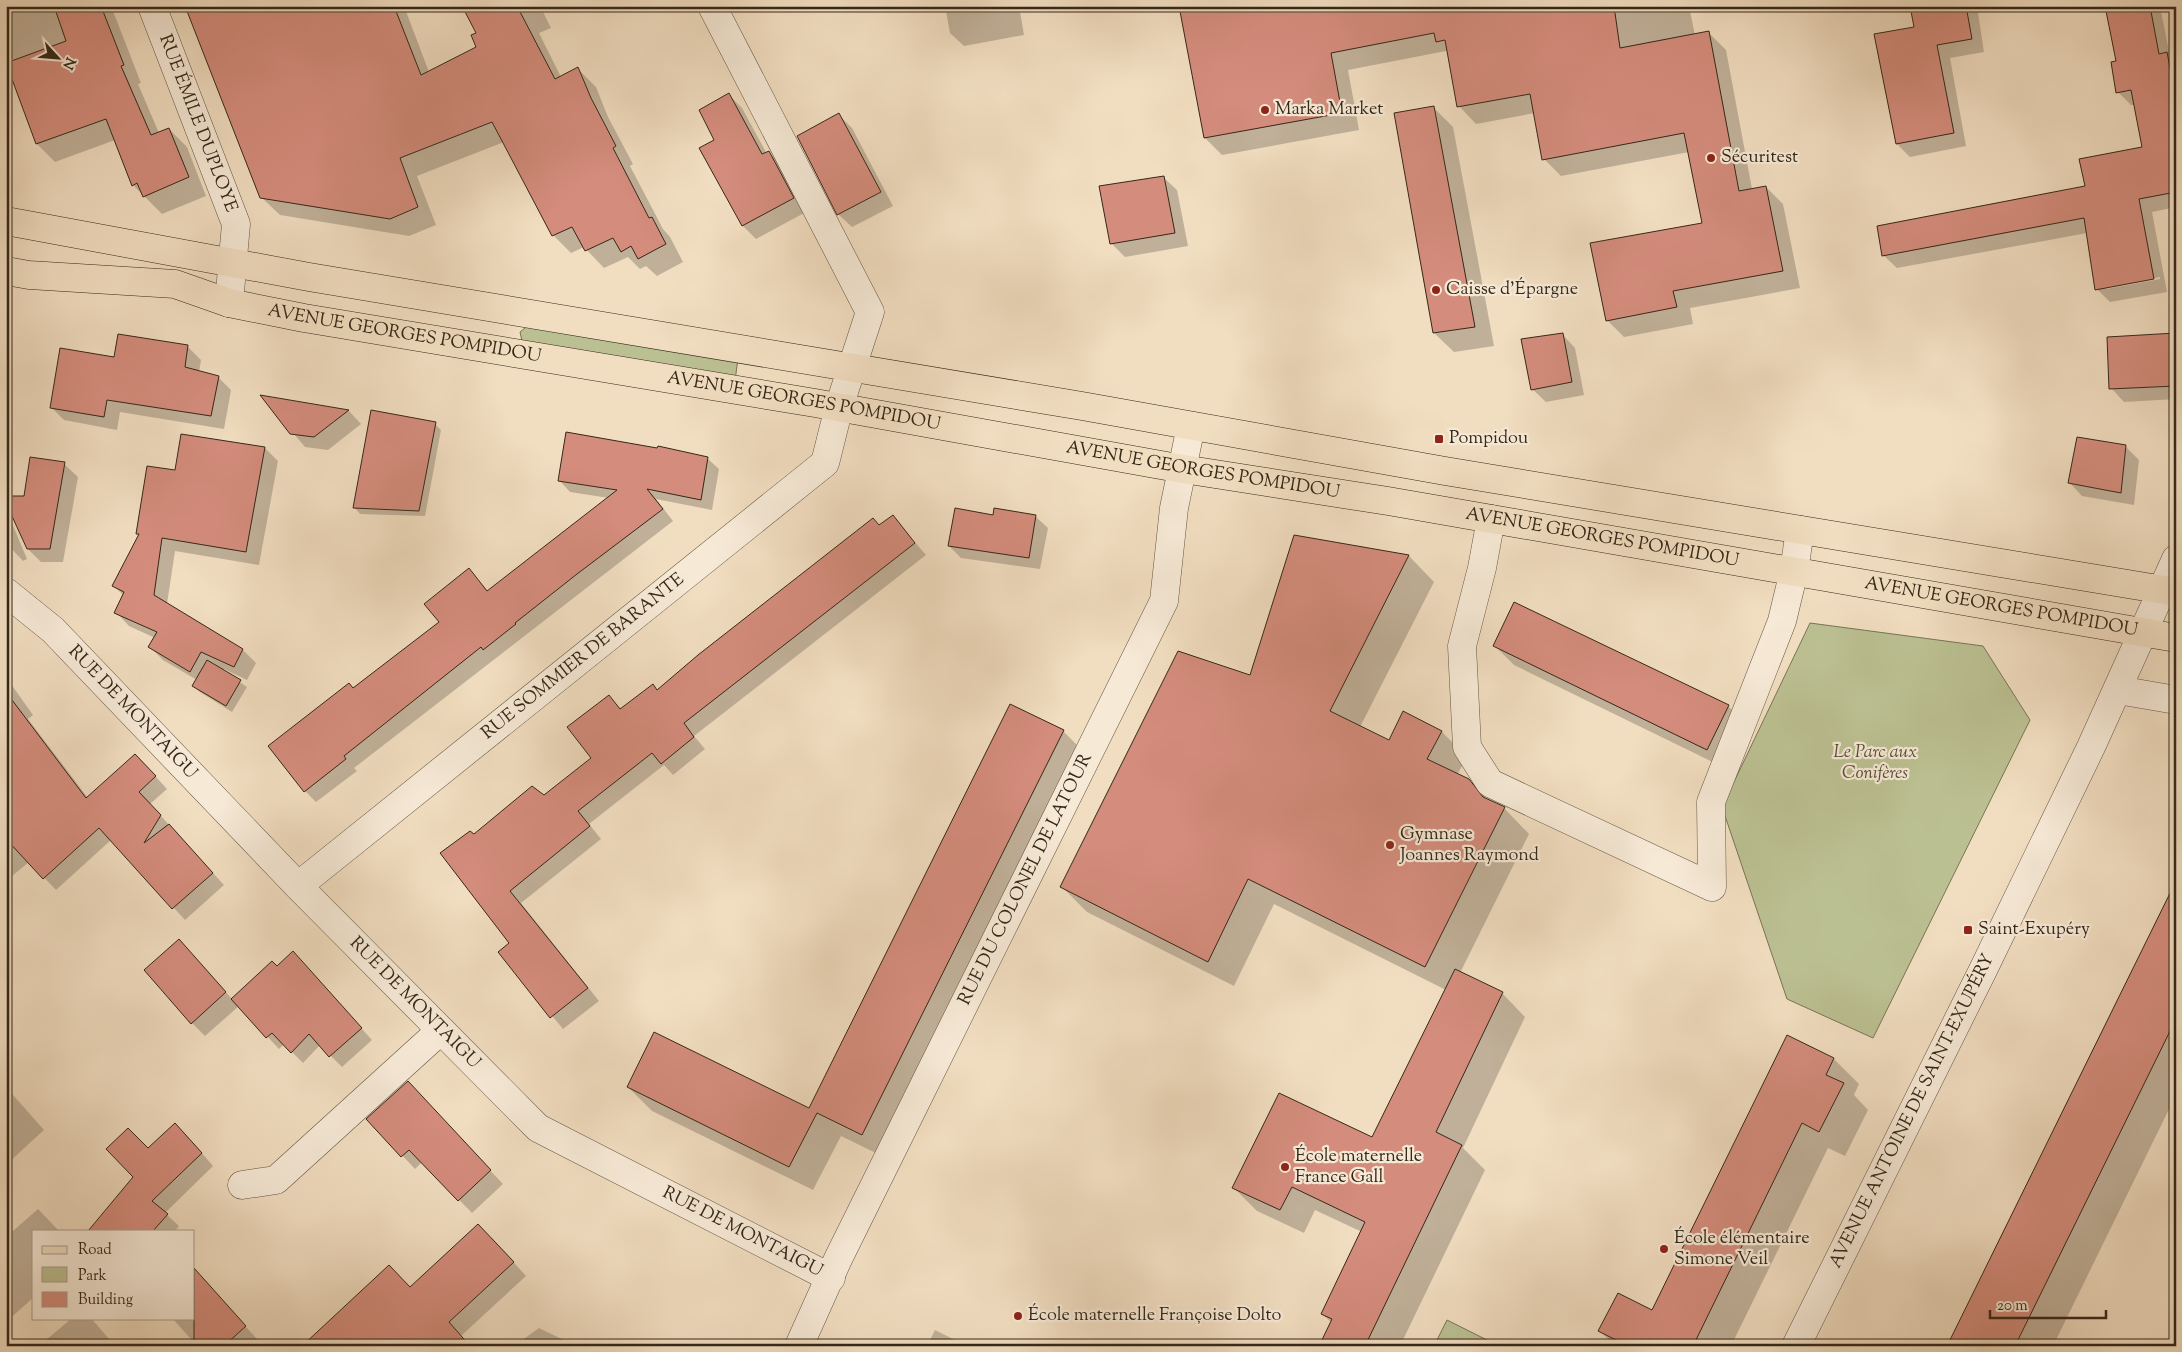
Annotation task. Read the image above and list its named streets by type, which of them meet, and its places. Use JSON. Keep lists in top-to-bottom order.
{
  "streets": {
    "main road": ["AVENUE GEORGES POMPIDOU"],
    "street": [
      "RUE ÉMILE DUPLOYE",
      "RUE SOMMIER DE BARANTE",
      "RUE DE MONTAIGU",
      "RUE DU COLONEL DE LATOUR",
      "AVENUE ANTOINE DE SAINT-EXUPÉRY"
    ]
  },
  "crossings": [
    ["RUE ÉMILE DUPLOYE", "AVENUE GEORGES POMPIDOU"],
    ["AVENUE GEORGES POMPIDOU", "RUE SOMMIER DE BARANTE"],
    ["AVENUE GEORGES POMPIDOU", "RUE DU COLONEL DE LATOUR"],
    ["AVENUE GEORGES POMPIDOU", "AVENUE ANTOINE DE SAINT-EXUPÉRY"],
    ["RUE SOMMIER DE BARANTE", "RUE DE MONTAIGU"],
    ["RUE DE MONTAIGU", "RUE DU COLONEL DE LATOUR"]
  ],
  "parks": ["Le Parc aux Conifères"],
  "places": {
    "other": [
      "Marka Market",
      "Sécuritest",
      "Caisse d'Épargne",
      "Gymnase Joannes Raymond",
      "École maternelle France Gall",
      "École élémentaire Simone Veil",
      "École maternelle Françoise Dolto"
    ],
    "transit": ["Pompidou", "Saint-Exupéry"]
  },
  "legend": ["Road", "Park", "Building"],
  "scale_bar": "20 m",
  "north": "bottom right"
}
